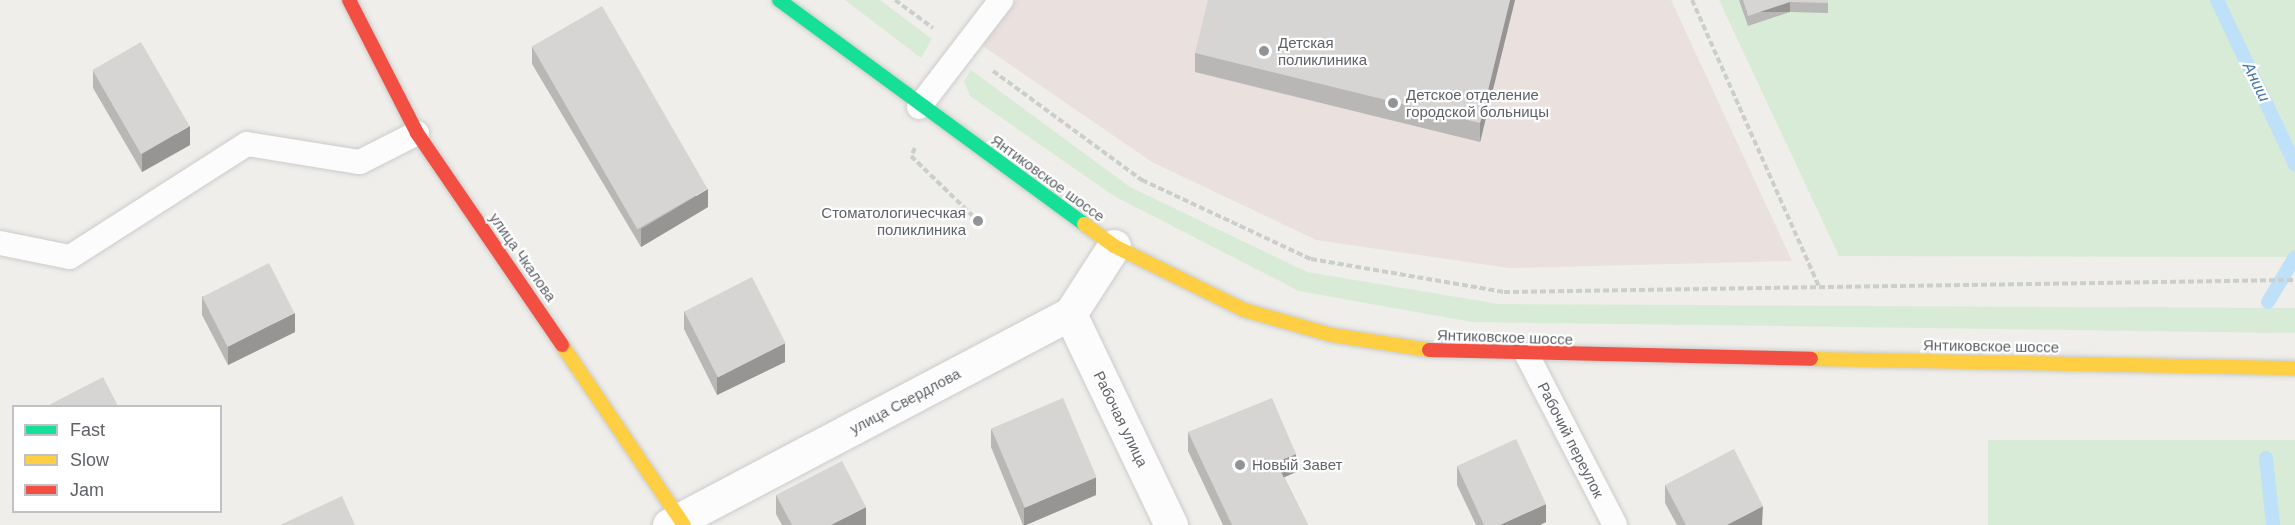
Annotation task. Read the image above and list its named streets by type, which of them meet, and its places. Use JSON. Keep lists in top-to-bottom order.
{
  "streets": {
    "main road": ["Янтиковское шоссе", "улица Чкалова"],
    "street": ["улица Свердлова", "Рабочая улица"],
    "lane": ["Рабочий переулок"]
  },
  "crossings": [
    ["Янтиковское шоссе", "улица Свердлова"],
    ["Янтиковское шоссе", "Рабочий переулок"],
    ["улица Чкалова", "улица Свердлова"],
    ["улица Свердлова", "Рабочая улица"]
  ],
  "water": ["Аниш"],
  "places": [
    "Детская поликлиника",
    "Детское отделение городской больницы",
    "Стоматологичесчкая поликлиника",
    "Новый Завет"
  ],
  "legend": ["Fast", "Slow", "Jam"]
}
